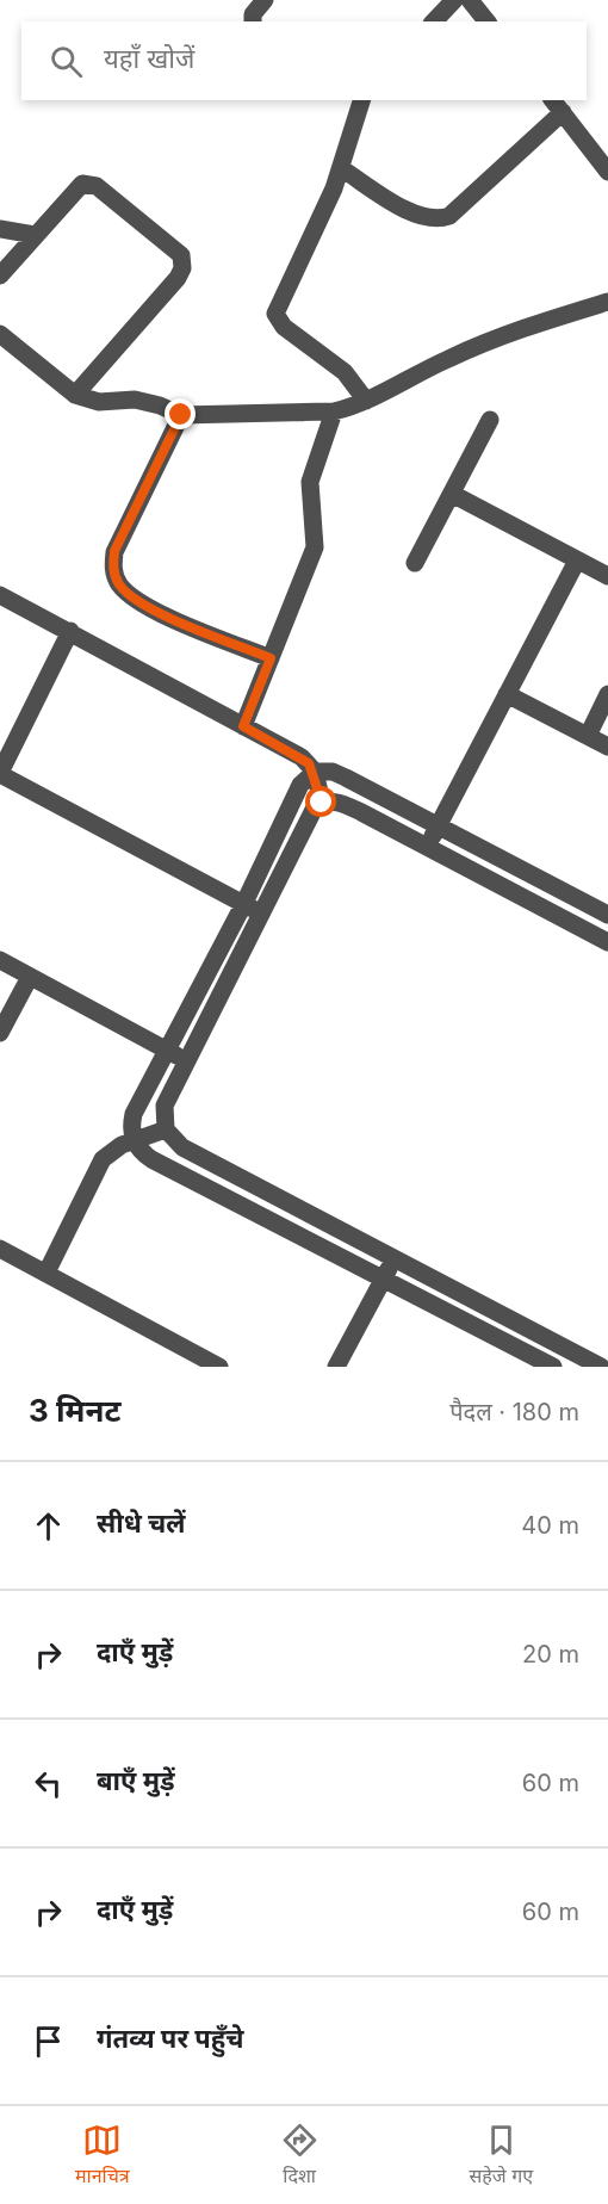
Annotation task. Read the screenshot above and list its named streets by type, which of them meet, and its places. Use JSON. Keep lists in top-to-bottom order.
{
  "page": {
    "search": "यहाँ खोजें",
    "heading": ["3 मिनट", "पैदल · 180 m"],
    "list": [
      ["सीधे चलें", "40 m"],
      ["दाएँ मुड़ें", "20 m"],
      ["बाएँ मुड़ें", "60 m"],
      ["दाएँ मुड़ें", "60 m"],
      "गंतव्य पर पहुँचे"
    ],
    "nav": ["मानचित्र", "दिशा", "सहेजे गए"]
  }
}
